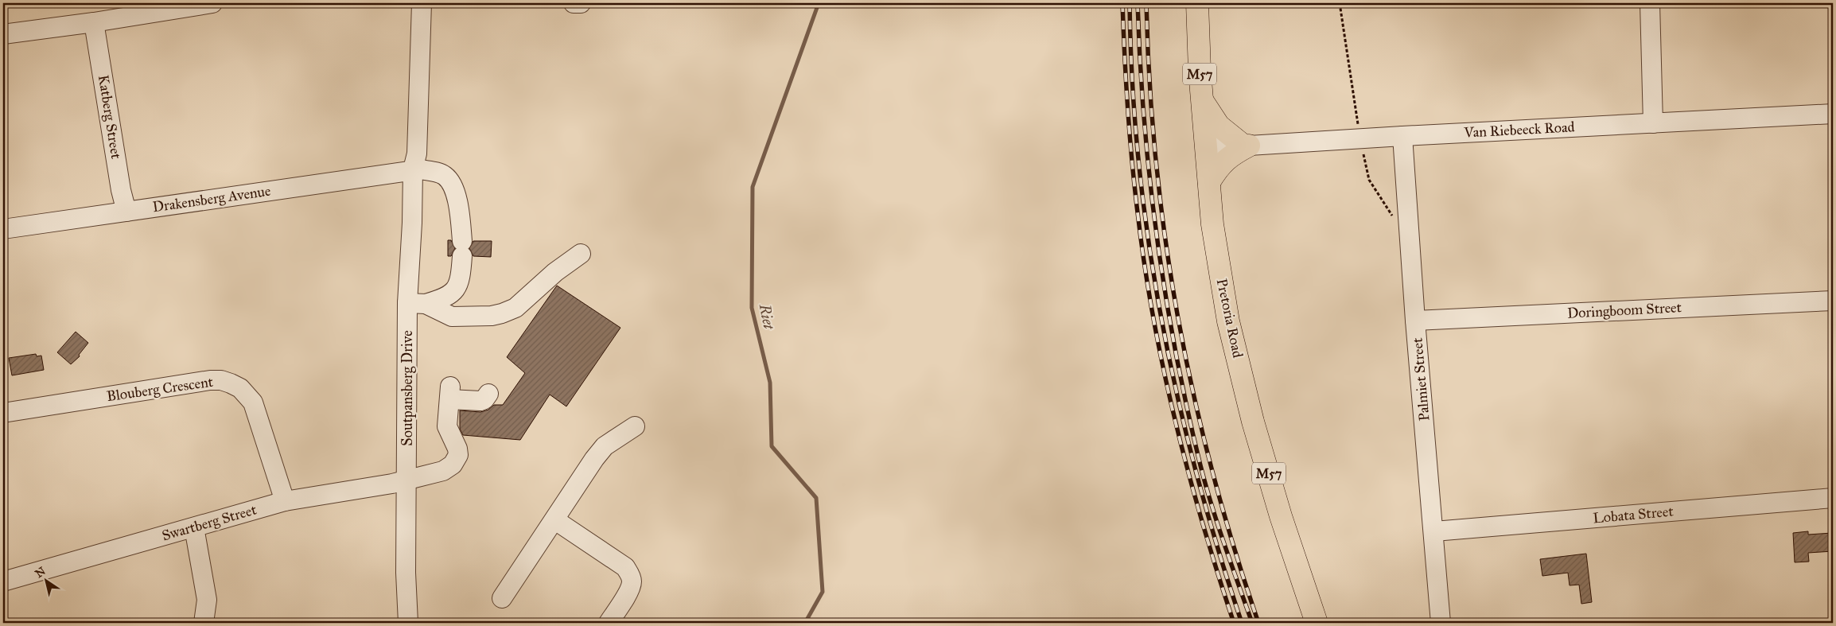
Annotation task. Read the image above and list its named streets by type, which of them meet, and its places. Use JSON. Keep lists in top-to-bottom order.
{
  "streets": {
    "main road": ["M57", "Pretoria Road"],
    "street": [
      "Katberg Street",
      "Van Riebeeck Road",
      "Drakensberg Avenue",
      "Doringboom Street",
      "Palmiet Street",
      "Soutpansberg Drive",
      "Blouberg Crescent",
      "Lobata Street",
      "Swartberg Street"
    ]
  },
  "crossings": [
    ["Katberg Street", "Drakensberg Avenue"],
    ["Van Riebeeck Road", "Pretoria Road"],
    ["Van Riebeeck Road", "Palmiet Street"],
    ["Drakensberg Avenue", "Soutpansberg Drive"],
    ["Doringboom Street", "Palmiet Street"],
    ["Palmiet Street", "Lobata Street"],
    ["Soutpansberg Drive", "Swartberg Street"],
    ["Blouberg Crescent", "Swartberg Street"]
  ],
  "water": ["Riet"],
  "north": "top left"
}
